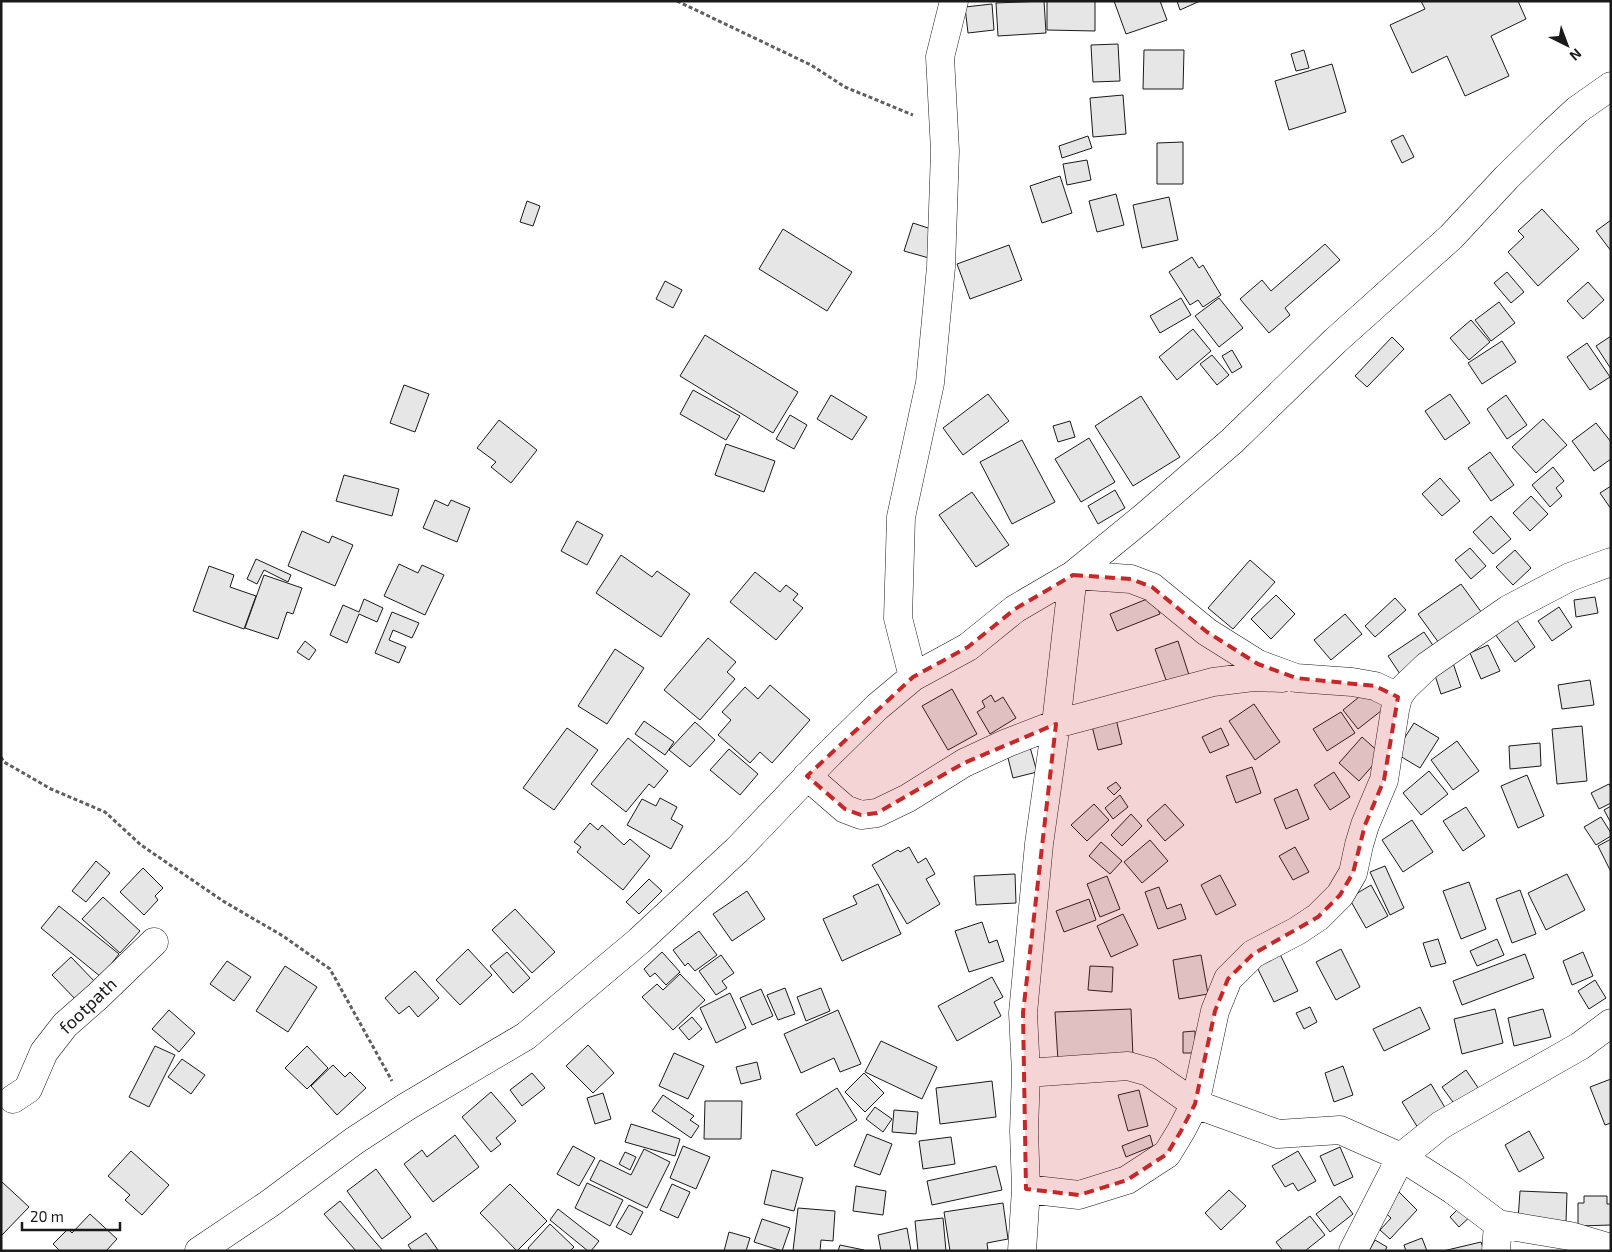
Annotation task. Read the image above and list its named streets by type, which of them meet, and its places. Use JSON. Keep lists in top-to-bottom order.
{
  "streets": {
    "street": ["footpath"]
  },
  "scale_bar": "20 m",
  "north": "bottom right"
}
